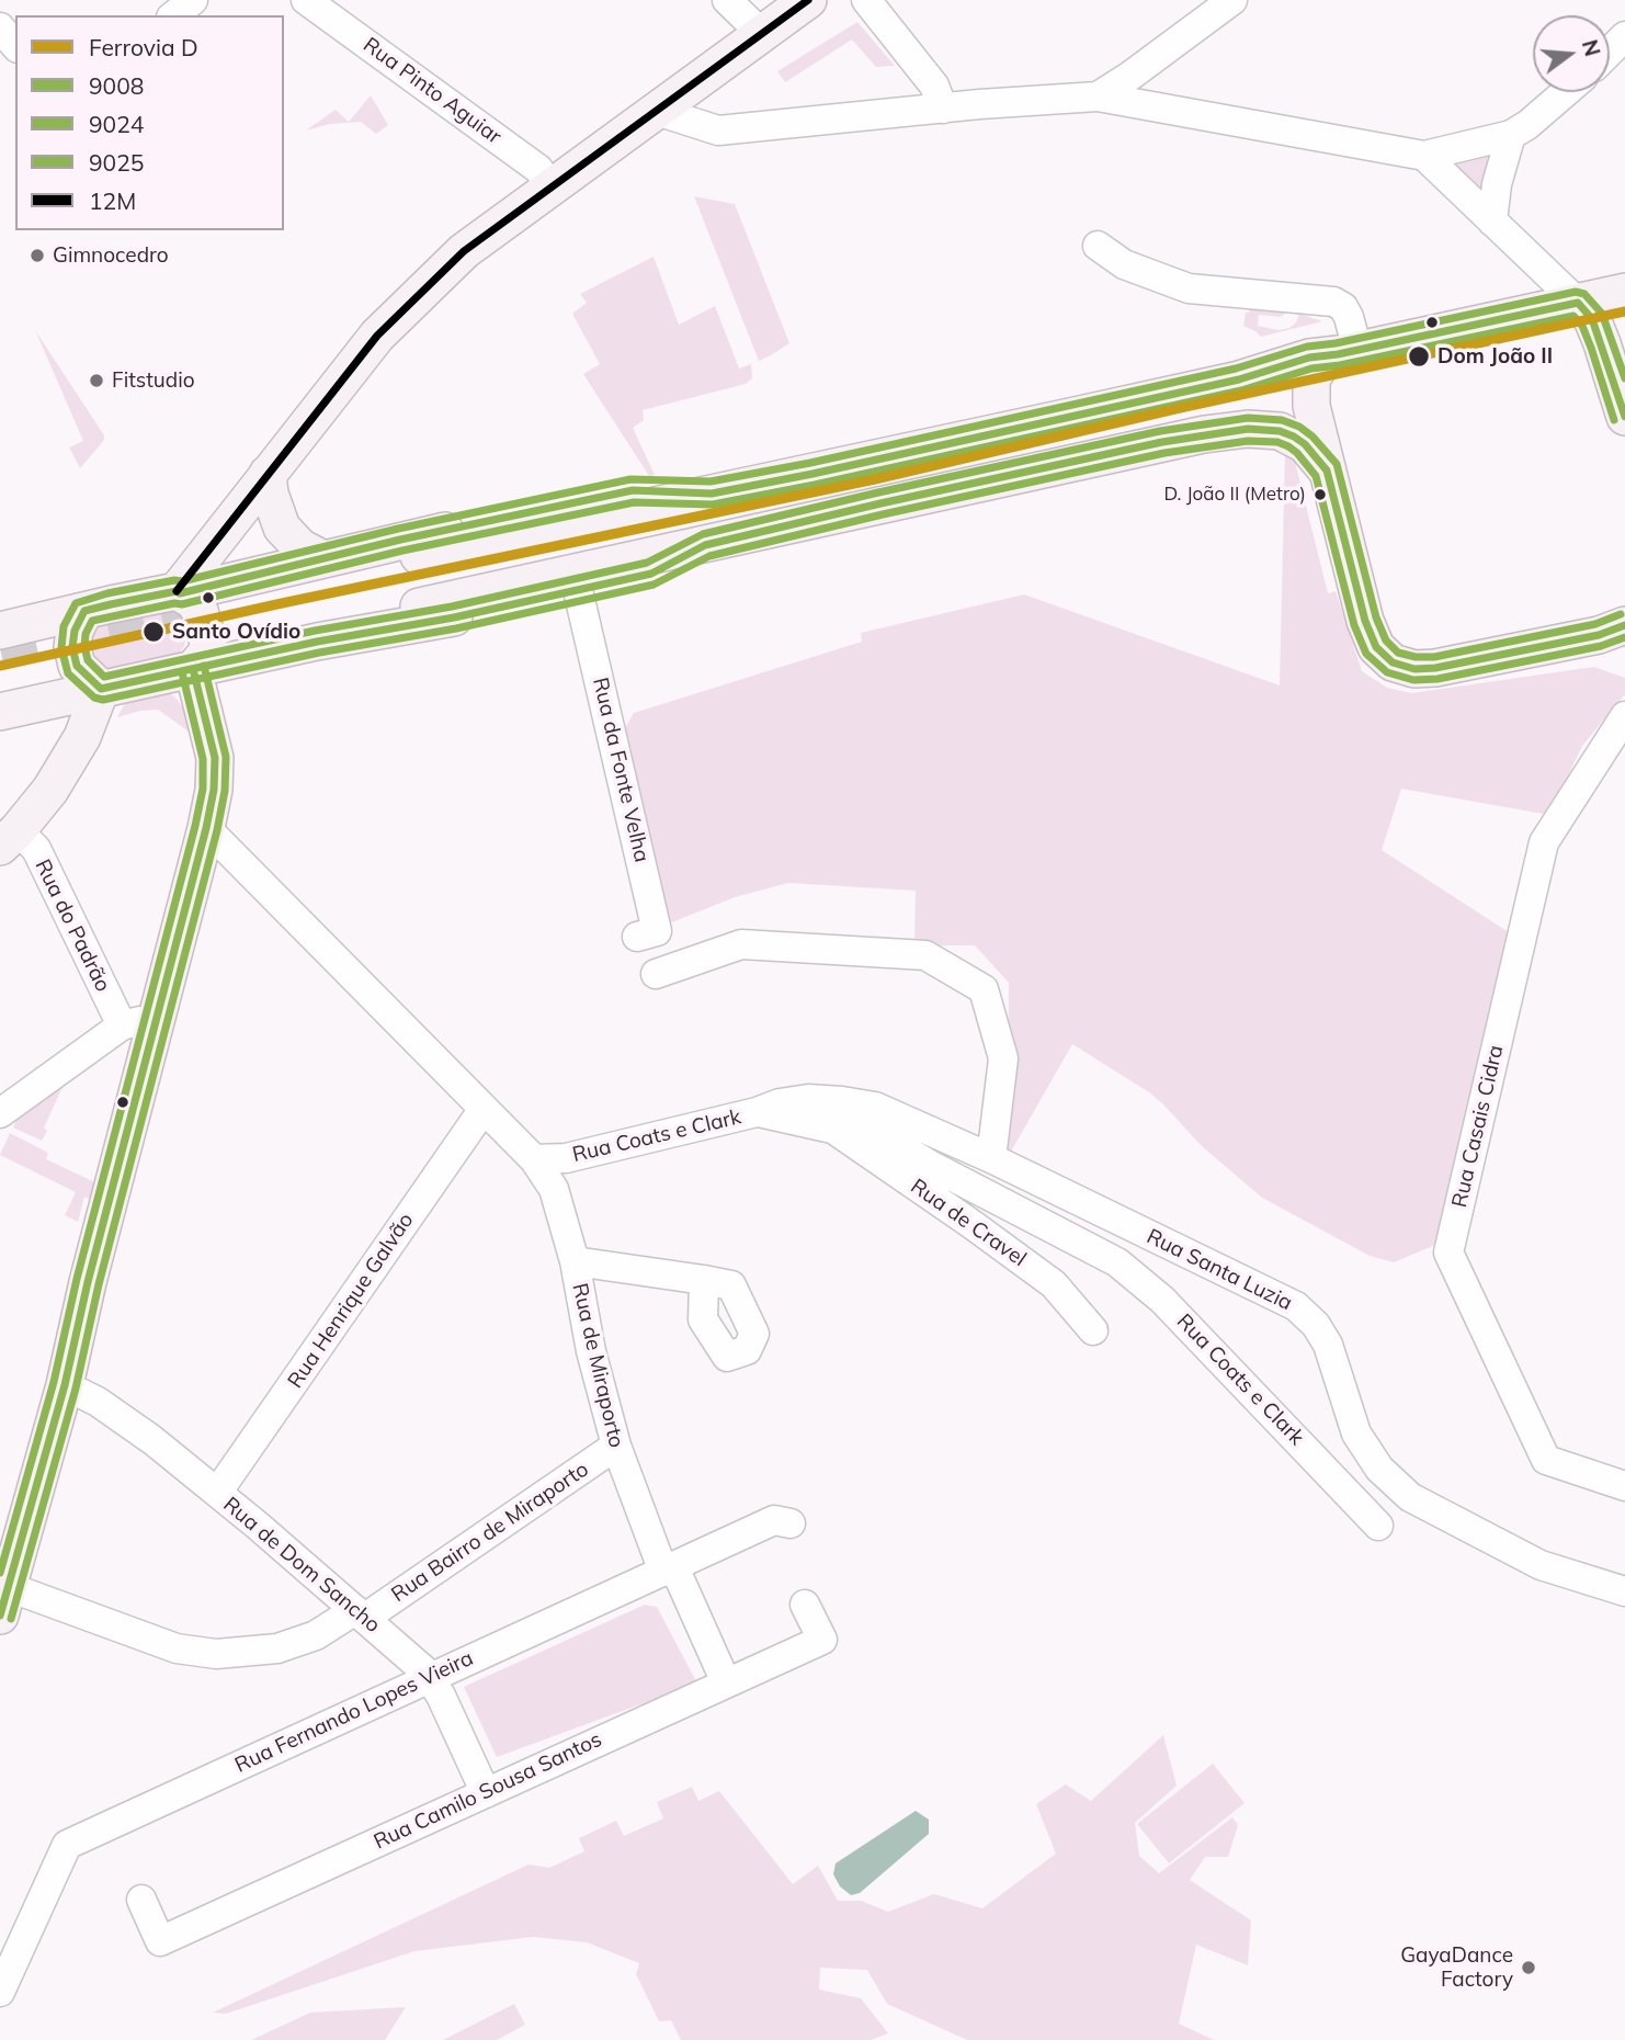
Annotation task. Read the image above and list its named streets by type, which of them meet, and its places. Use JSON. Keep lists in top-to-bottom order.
{
  "streets": {
    "street": [
      "Rua Pinto Aguiar",
      "Rua da Fonte Velha",
      "Rua do Padrão",
      "Rua Casais Cidra",
      "Rua Coats e Clark",
      "Rua de Cravel",
      "Rua Santa Luzia",
      "Rua Henrique Galvão",
      "Rua de Miraporto",
      "Rua Bairro de Miraporto",
      "Rua de Dom Sancho",
      "Rua Fernando Lopes Vieira",
      "Rua Camilo Sousa Santos"
    ]
  },
  "crossings": [
    ["Rua Coats e Clark", "Rua de Cravel"],
    ["Rua Coats e Clark", "Rua Santa Luzia"],
    ["Rua Coats e Clark", "Rua de Miraporto"],
    ["Rua Henrique Galvão", "Rua de Dom Sancho"],
    ["Rua de Miraporto", "Rua Bairro de Miraporto"],
    ["Rua de Miraporto", "Rua Fernando Lopes Vieira"],
    ["Rua de Miraporto", "Rua Camilo Sousa Santos"],
    ["Rua Bairro de Miraporto", "Rua de Dom Sancho"],
    ["Rua de Dom Sancho", "Rua Fernando Lopes Vieira"],
    ["Rua de Dom Sancho", "Rua Camilo Sousa Santos"]
  ],
  "places": [
    "Gimnocedro",
    "Dom João II",
    "Fitstudio",
    "D. João II (Metro)",
    "Santo Ovídio",
    "GayaDance Factory"
  ],
  "lines": [
    "transit line 12M",
    "transit line 9024",
    "transit line 9008",
    "rail line D",
    "transit line 9025"
  ],
  "legend": [
    "Ferrovia D",
    "9008",
    "9024",
    "9025",
    "12M"
  ],
  "north": "right"
}
